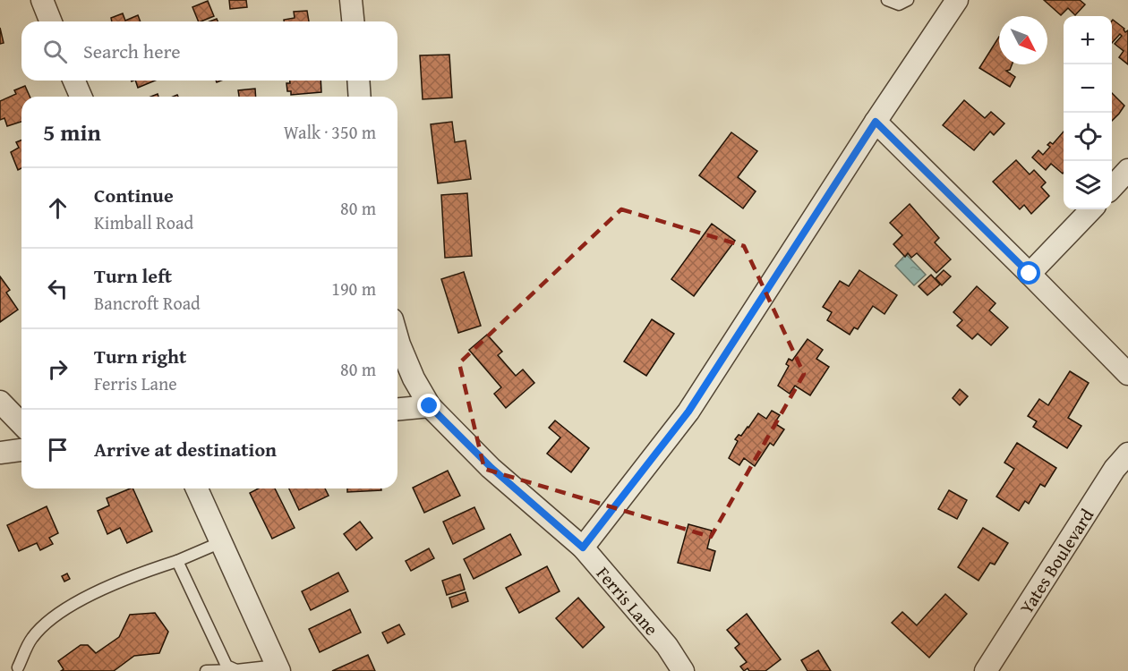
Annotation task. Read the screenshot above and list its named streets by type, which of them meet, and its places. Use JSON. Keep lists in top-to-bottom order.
{
  "streets": {
    "street": ["Yates Boulevard", "Ferris Lane"]
  },
  "north": "bottom right",
  "page": {
    "map_buttons": ["+", "−"],
    "search": "Search here",
    "heading": ["5 min", "Walk · 350 m"],
    "list": [
      ["Continue", "Kimball Road", "80 m"],
      ["Turn left", "Bancroft Road", "190 m"],
      ["Turn right", "Ferris Lane", "80 m"],
      "Arrive at destination"
    ]
  }
}
